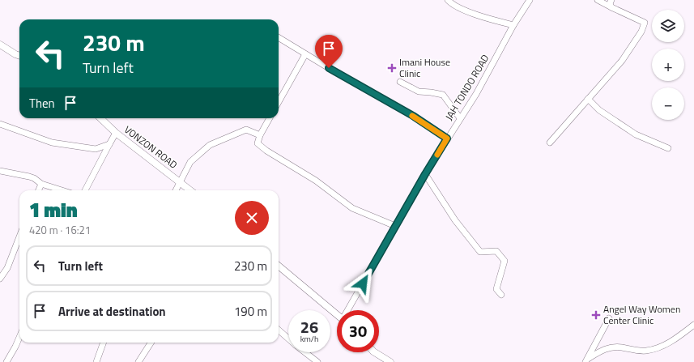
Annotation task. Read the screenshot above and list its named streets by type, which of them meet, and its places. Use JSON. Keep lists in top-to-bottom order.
{
  "streets": {
    "street": ["JAH TONDO ROAD", "VONZON ROAD"]
  },
  "places": {
    "health": ["Imani House Clinic", "Angel Way Women Center Clinic"]
  },
  "page": {
    "map_buttons": ["+", "−"],
    "turn": ["230 m", "Turn left"],
    "then": "Then",
    "heading": ["1 min", "420 m · 16:21"],
    "list": [
      {
        "name": "Turn left",
        "value": "230 m"
      },
      {
        "name": "Arrive at destination",
        "value": "190 m"
      }
    ],
    "speed": "26 km/h",
    "limit": "30"
  }
}
